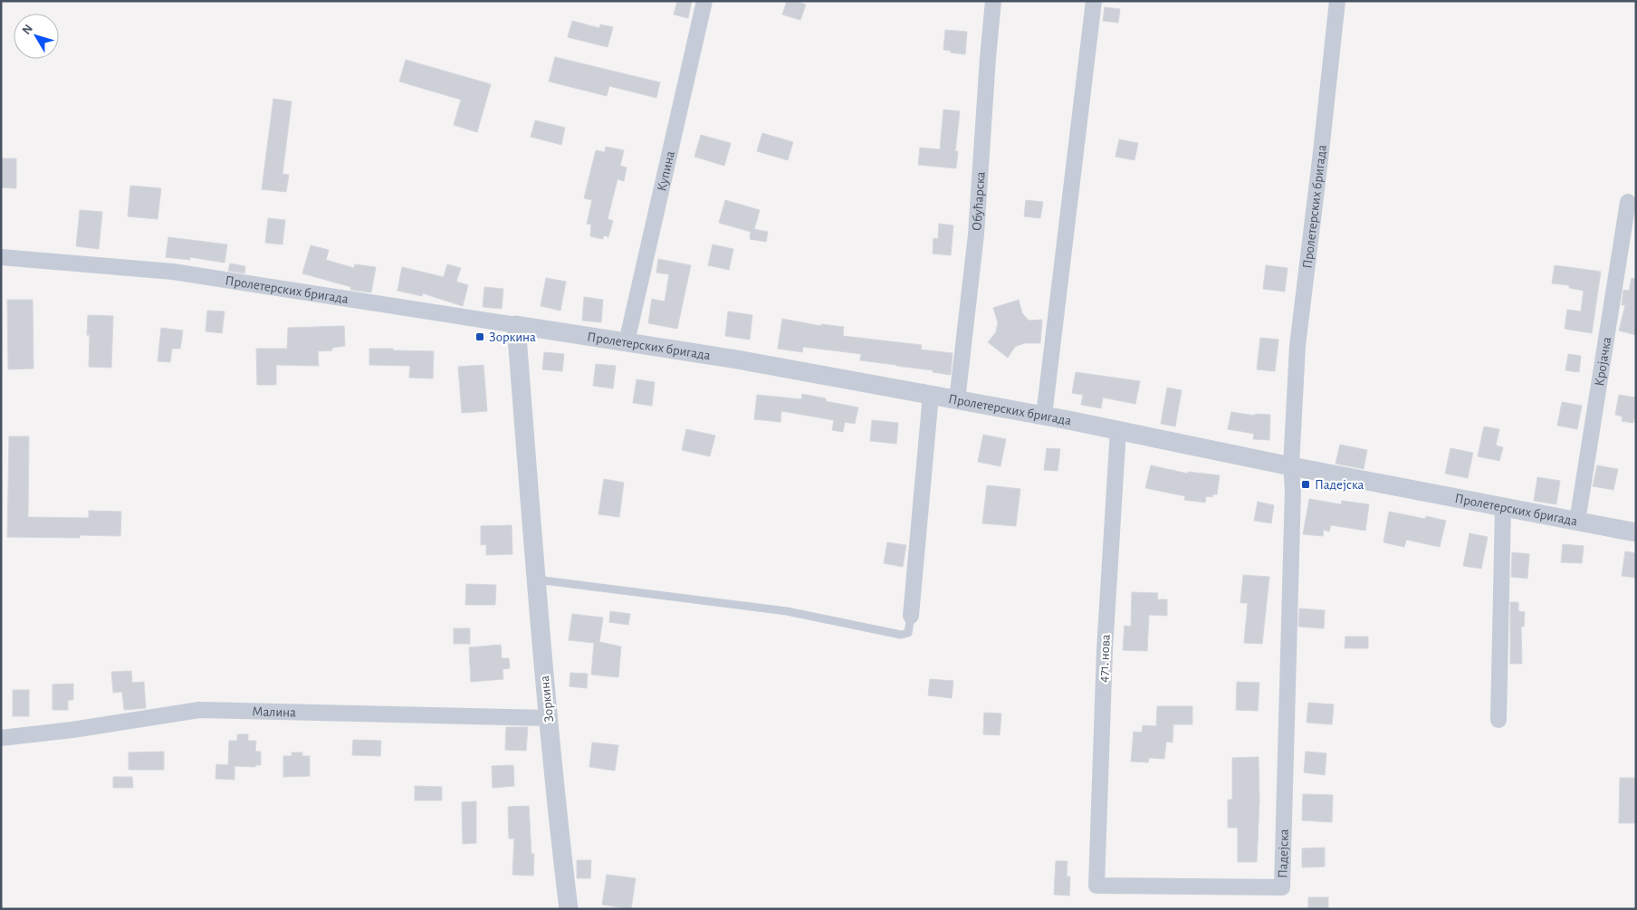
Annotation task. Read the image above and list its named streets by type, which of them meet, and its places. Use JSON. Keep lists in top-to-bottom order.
{
  "streets": {
    "street": [
      "Купина",
      "Обућарска",
      "Пролетерских бригада",
      "Кројачка",
      "471. нова",
      "Зоркина",
      "Малина",
      "Падејска"
    ]
  },
  "crossings": [
    ["Купина", "Пролетерских бригада"],
    ["Обућарска", "Пролетерских бригада"],
    ["Пролетерских бригада", "Кројачка"],
    ["Пролетерских бригада", "471. нова"],
    ["Пролетерских бригада", "Зоркина"],
    ["Пролетерских бригада", "Падејска"],
    ["471. нова", "Падејска"],
    ["Зоркина", "Малина"]
  ],
  "places": {
    "transit": ["Зоркина", "Падејска"]
  },
  "north": "top left"
}
